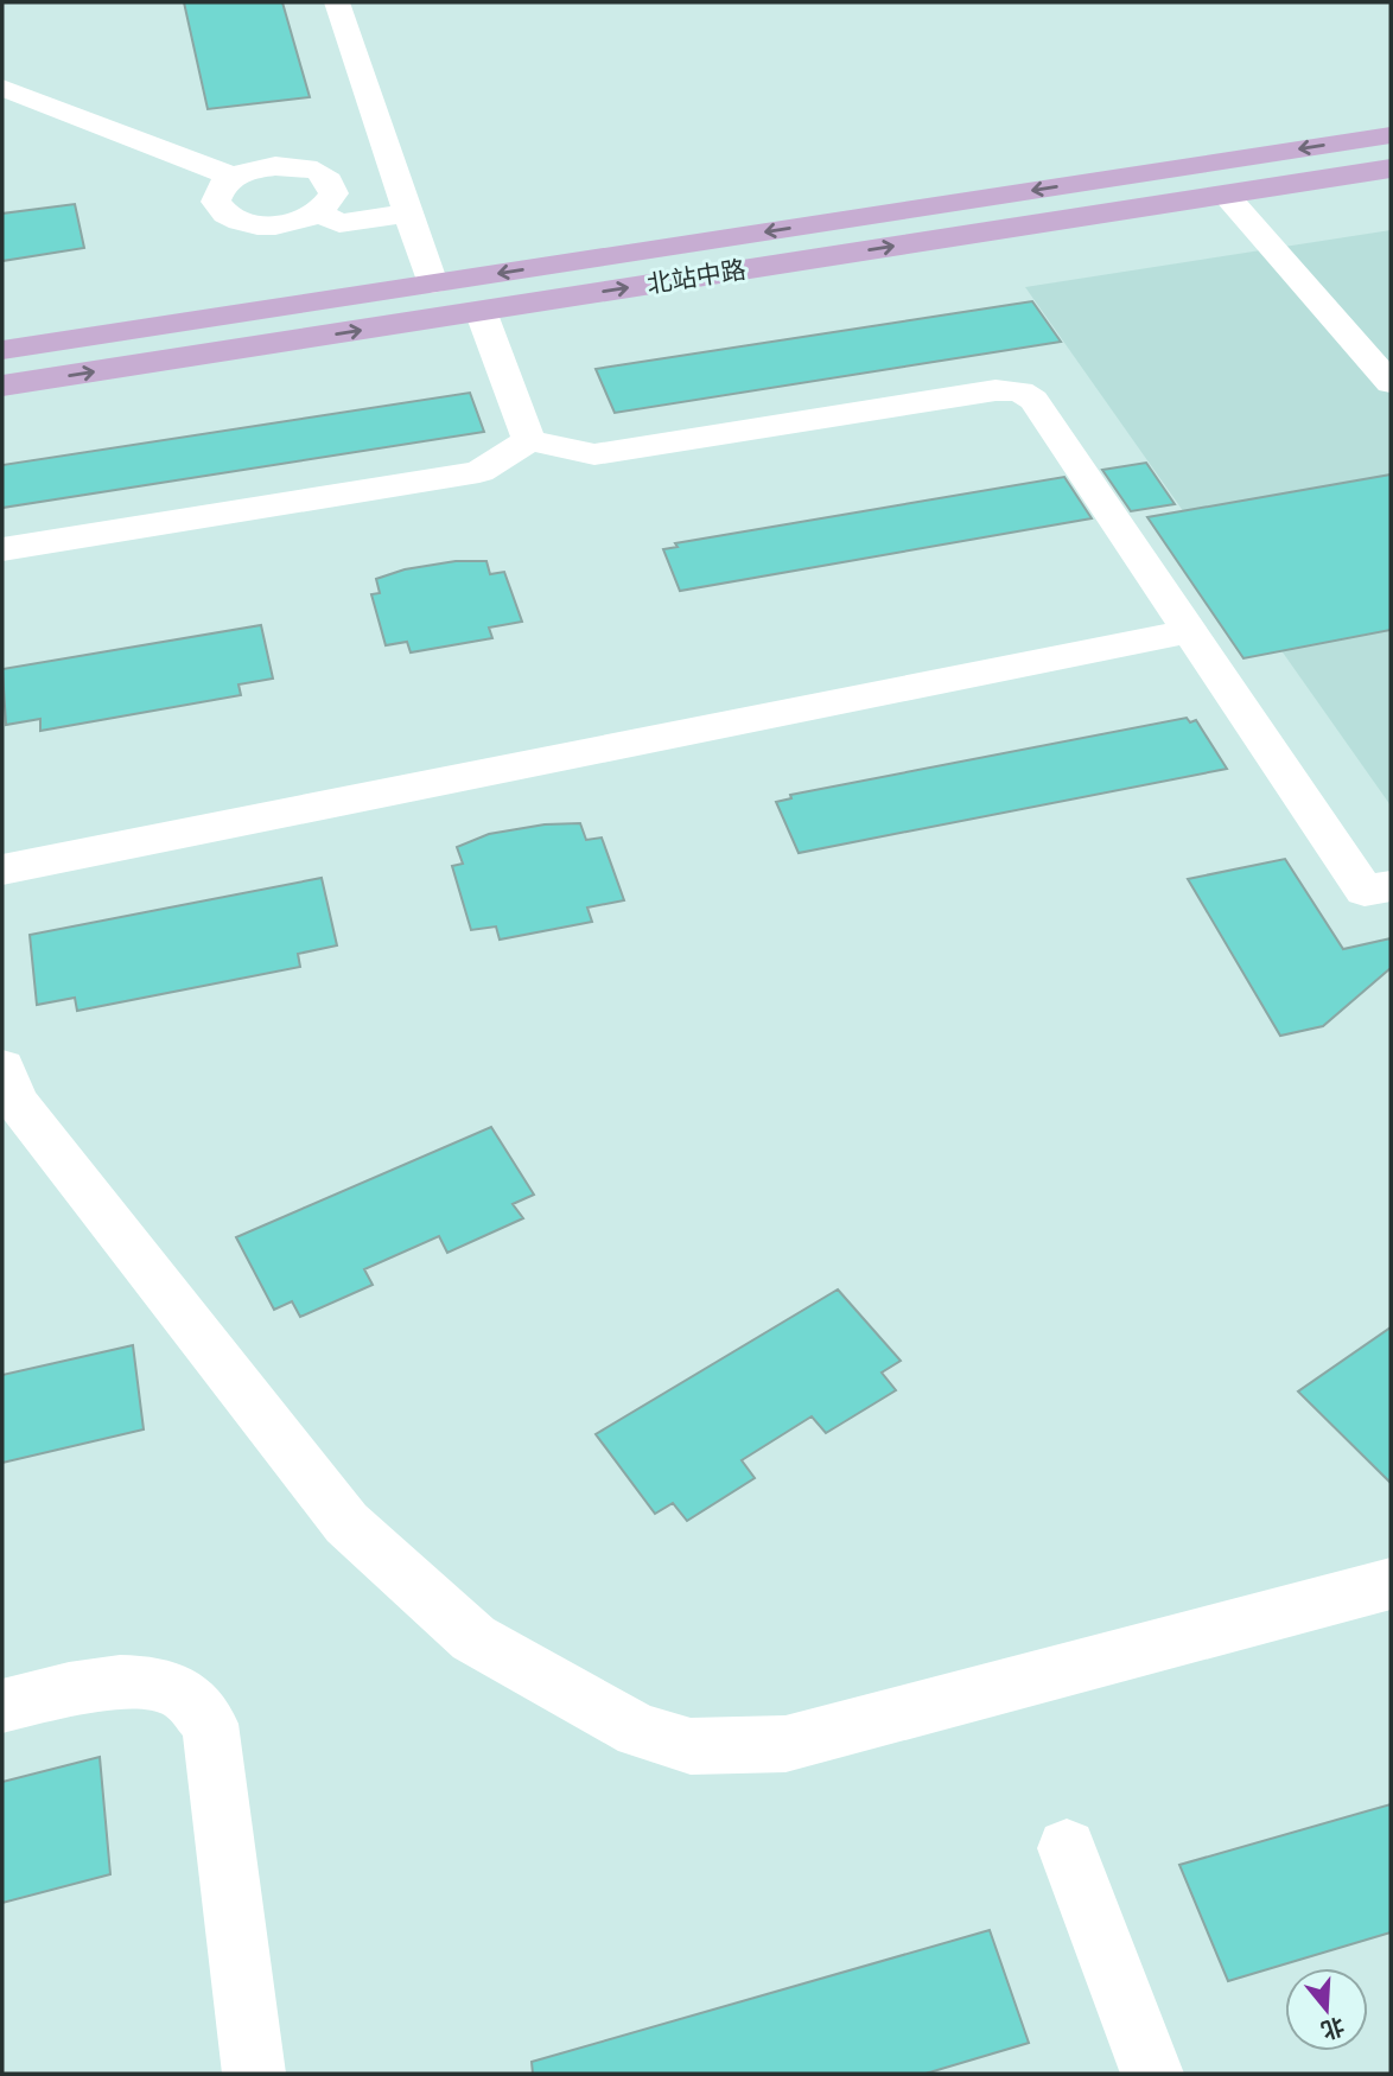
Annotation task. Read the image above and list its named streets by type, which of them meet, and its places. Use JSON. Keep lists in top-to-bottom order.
{
  "streets": {
    "main road": ["北站中路"]
  },
  "north": "bottom"
}
